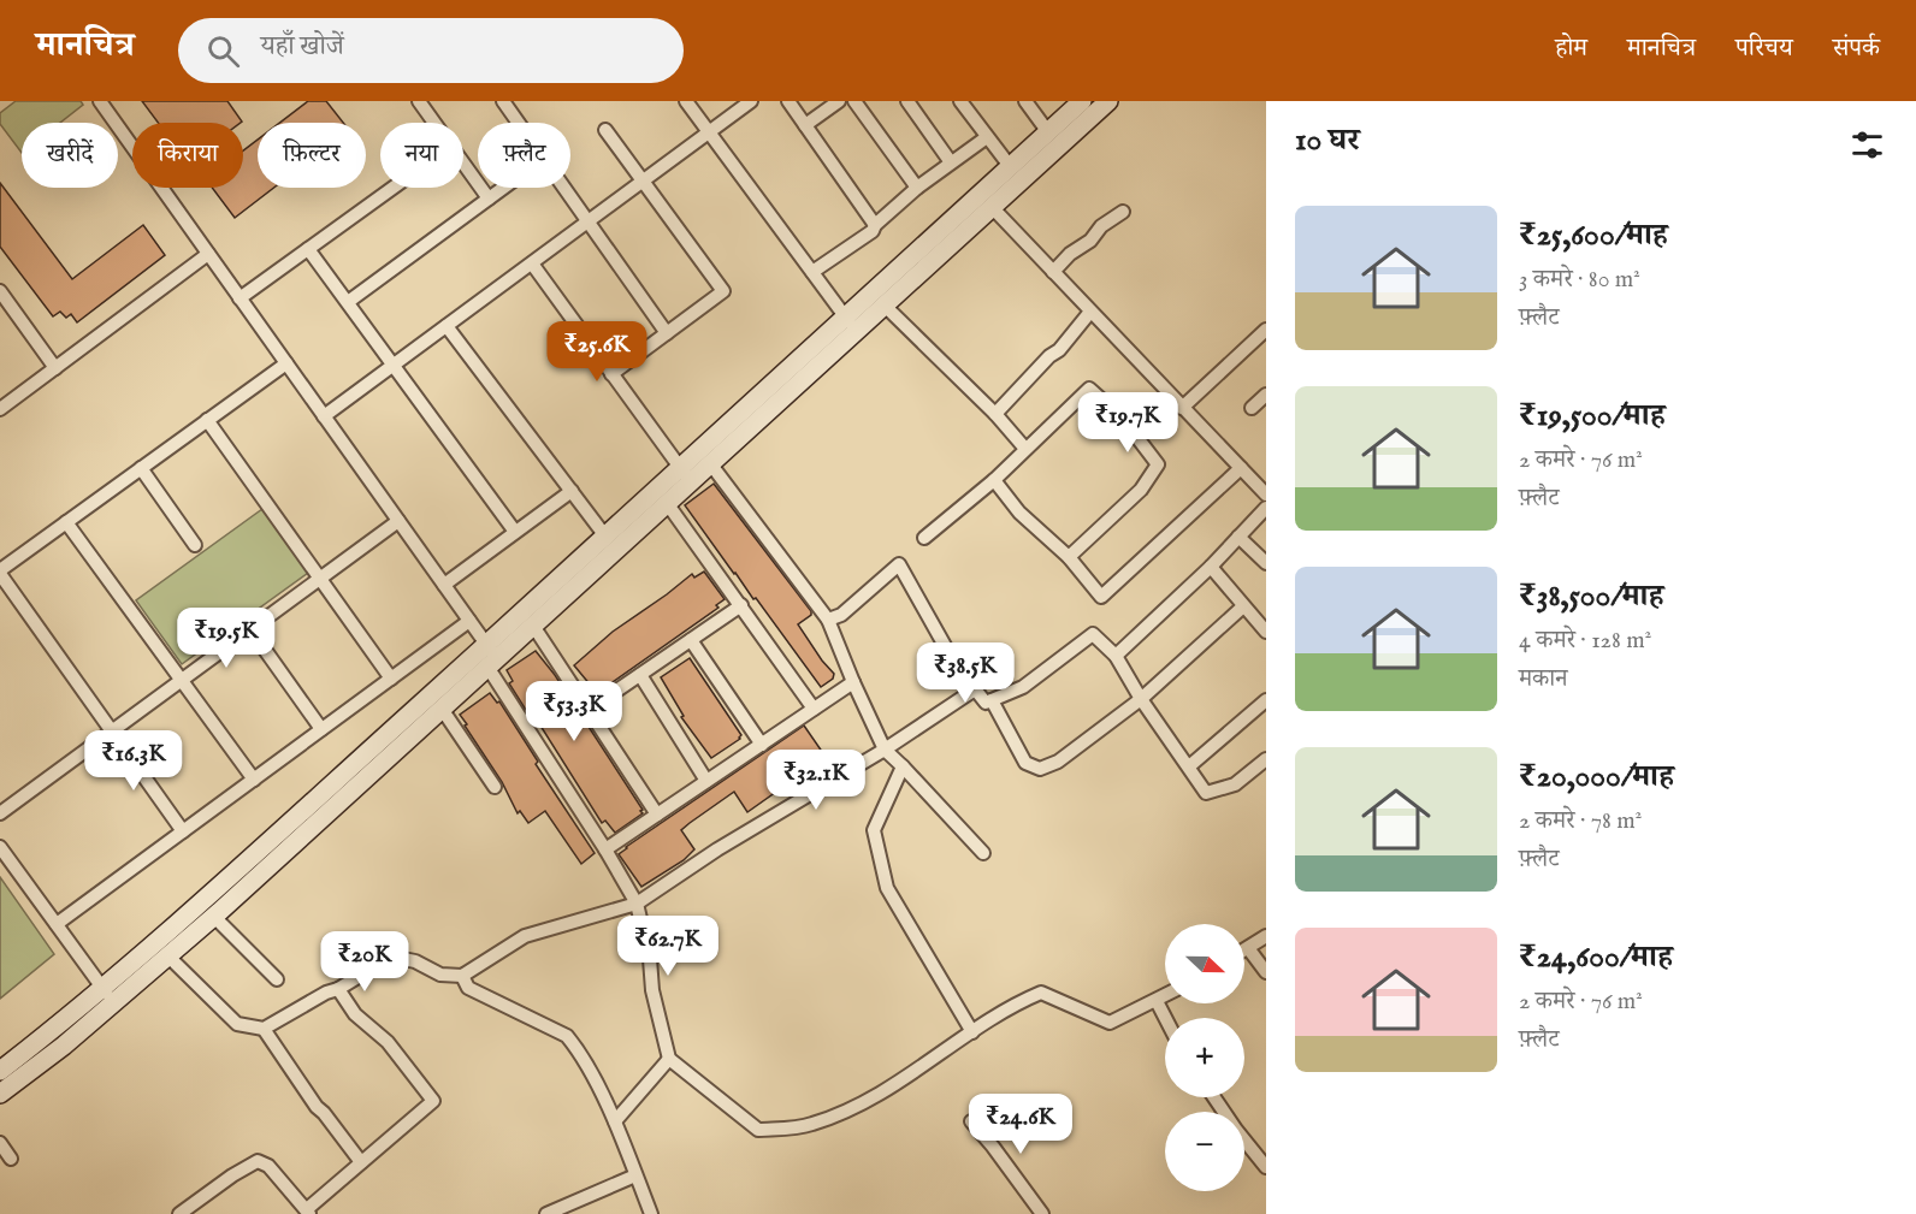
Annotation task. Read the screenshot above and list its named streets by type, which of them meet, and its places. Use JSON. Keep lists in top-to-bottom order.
{
  "north": "right",
  "page": {
    "header": "मानचित्र",
    "search": "यहाँ खोजें",
    "nav": [
      "होम",
      "मानचित्र",
      "परिचय",
      "संपर्क"
    ],
    "heading": "10 घर",
    "chip": [
      "खरीदें",
      "किराया",
      "फ़िल्टर",
      "नया",
      "फ़्लैट"
    ],
    "list": [
      {
        "name": "₹25,600/माह",
        "note": "3 कमरे · 80 m² · फ़्लैट"
      },
      {
        "name": "₹19,500/माह",
        "note": "2 कमरे · 76 m² · फ़्लैट"
      },
      {
        "name": "₹38,500/माह",
        "note": "4 कमरे · 128 m² · मकान"
      },
      {
        "name": "₹20,000/माह",
        "note": "2 कमरे · 78 m² · फ़्लैट"
      },
      {
        "name": "₹24,600/माह",
        "note": "2 कमरे · 76 m² · फ़्लैट"
      }
    ],
    "price": [
      "₹25.6K",
      "₹19.7K",
      "₹19.5K",
      "₹38.5K",
      "₹53.3K",
      "₹16.3K",
      "₹32.1K",
      "₹62.7K",
      "₹20K",
      "₹24.6K"
    ],
    "map_buttons": ["+", "−"]
  }
}
